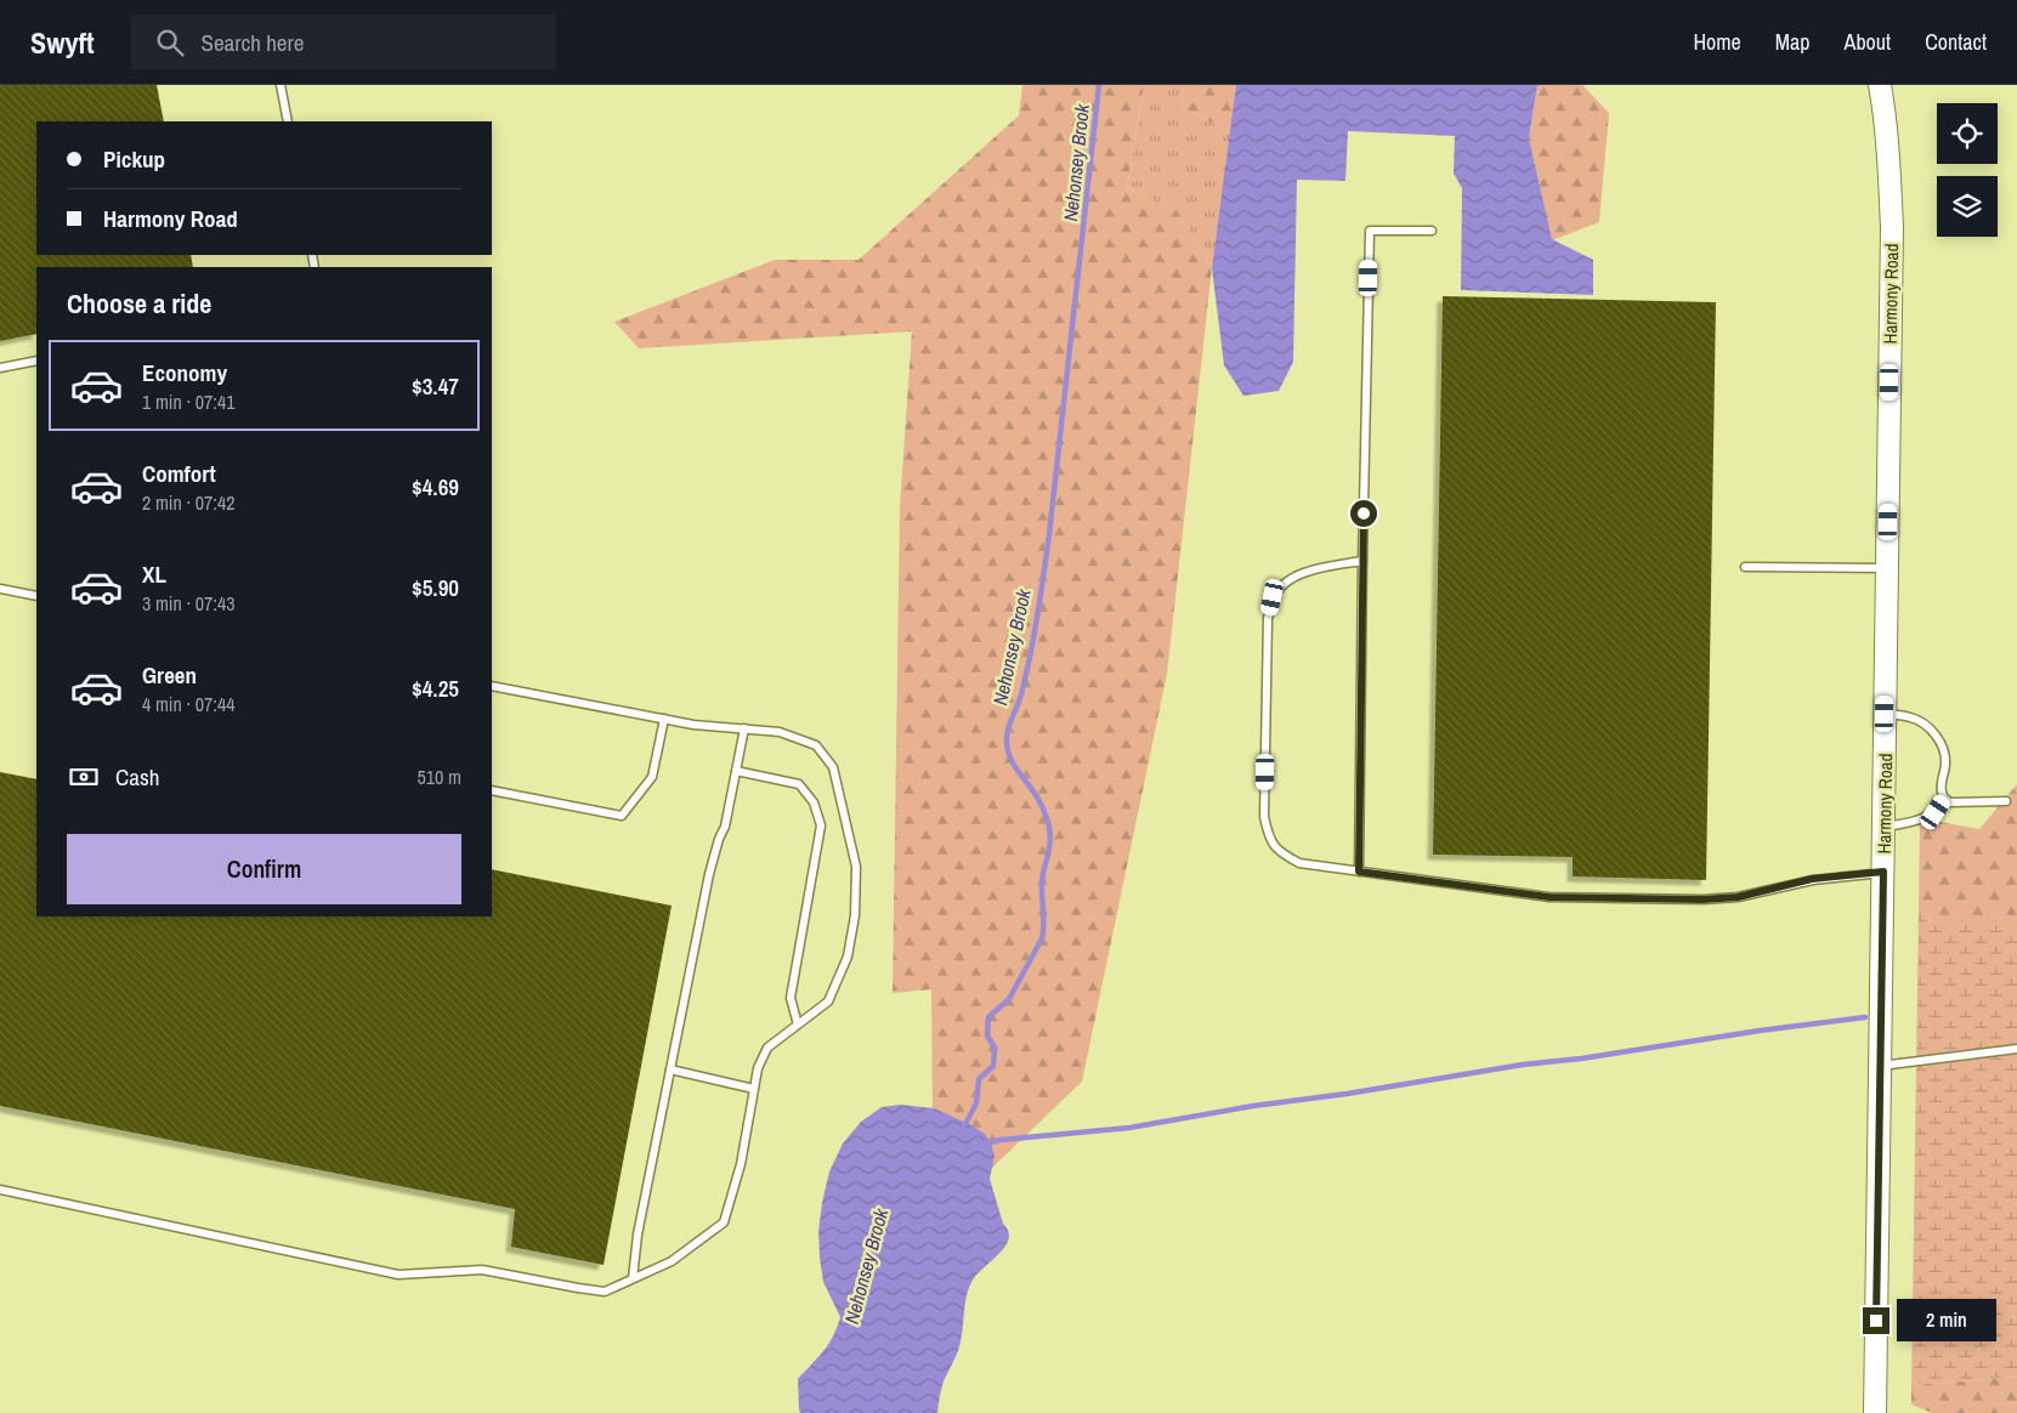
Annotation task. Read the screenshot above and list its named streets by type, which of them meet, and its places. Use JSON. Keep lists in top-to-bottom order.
{
  "streets": {
    "main road": ["Harmony Road"]
  },
  "water": ["Nehonsey Brook"],
  "page": {
    "header": "Swyft",
    "search": "Search here",
    "nav": [
      "Home",
      "Map",
      "About",
      "Contact"
    ],
    "banner": ["Pickup", "Harmony Road"],
    "heading": "Choose a ride",
    "list": [
      {
        "name": "Economy",
        "note": "1 min · 07:41",
        "value": "$3.47"
      },
      {
        "name": "Comfort",
        "note": "2 min · 07:42",
        "value": "$4.69"
      },
      {
        "name": "XL",
        "note": "3 min · 07:43",
        "value": "$5.90"
      },
      {
        "name": "Green",
        "note": "4 min · 07:44",
        "value": "$4.25"
      }
    ],
    "pay": ["Cash", "510 m"],
    "buttons": "Confirm",
    "bubble": "2 min"
  }
}
